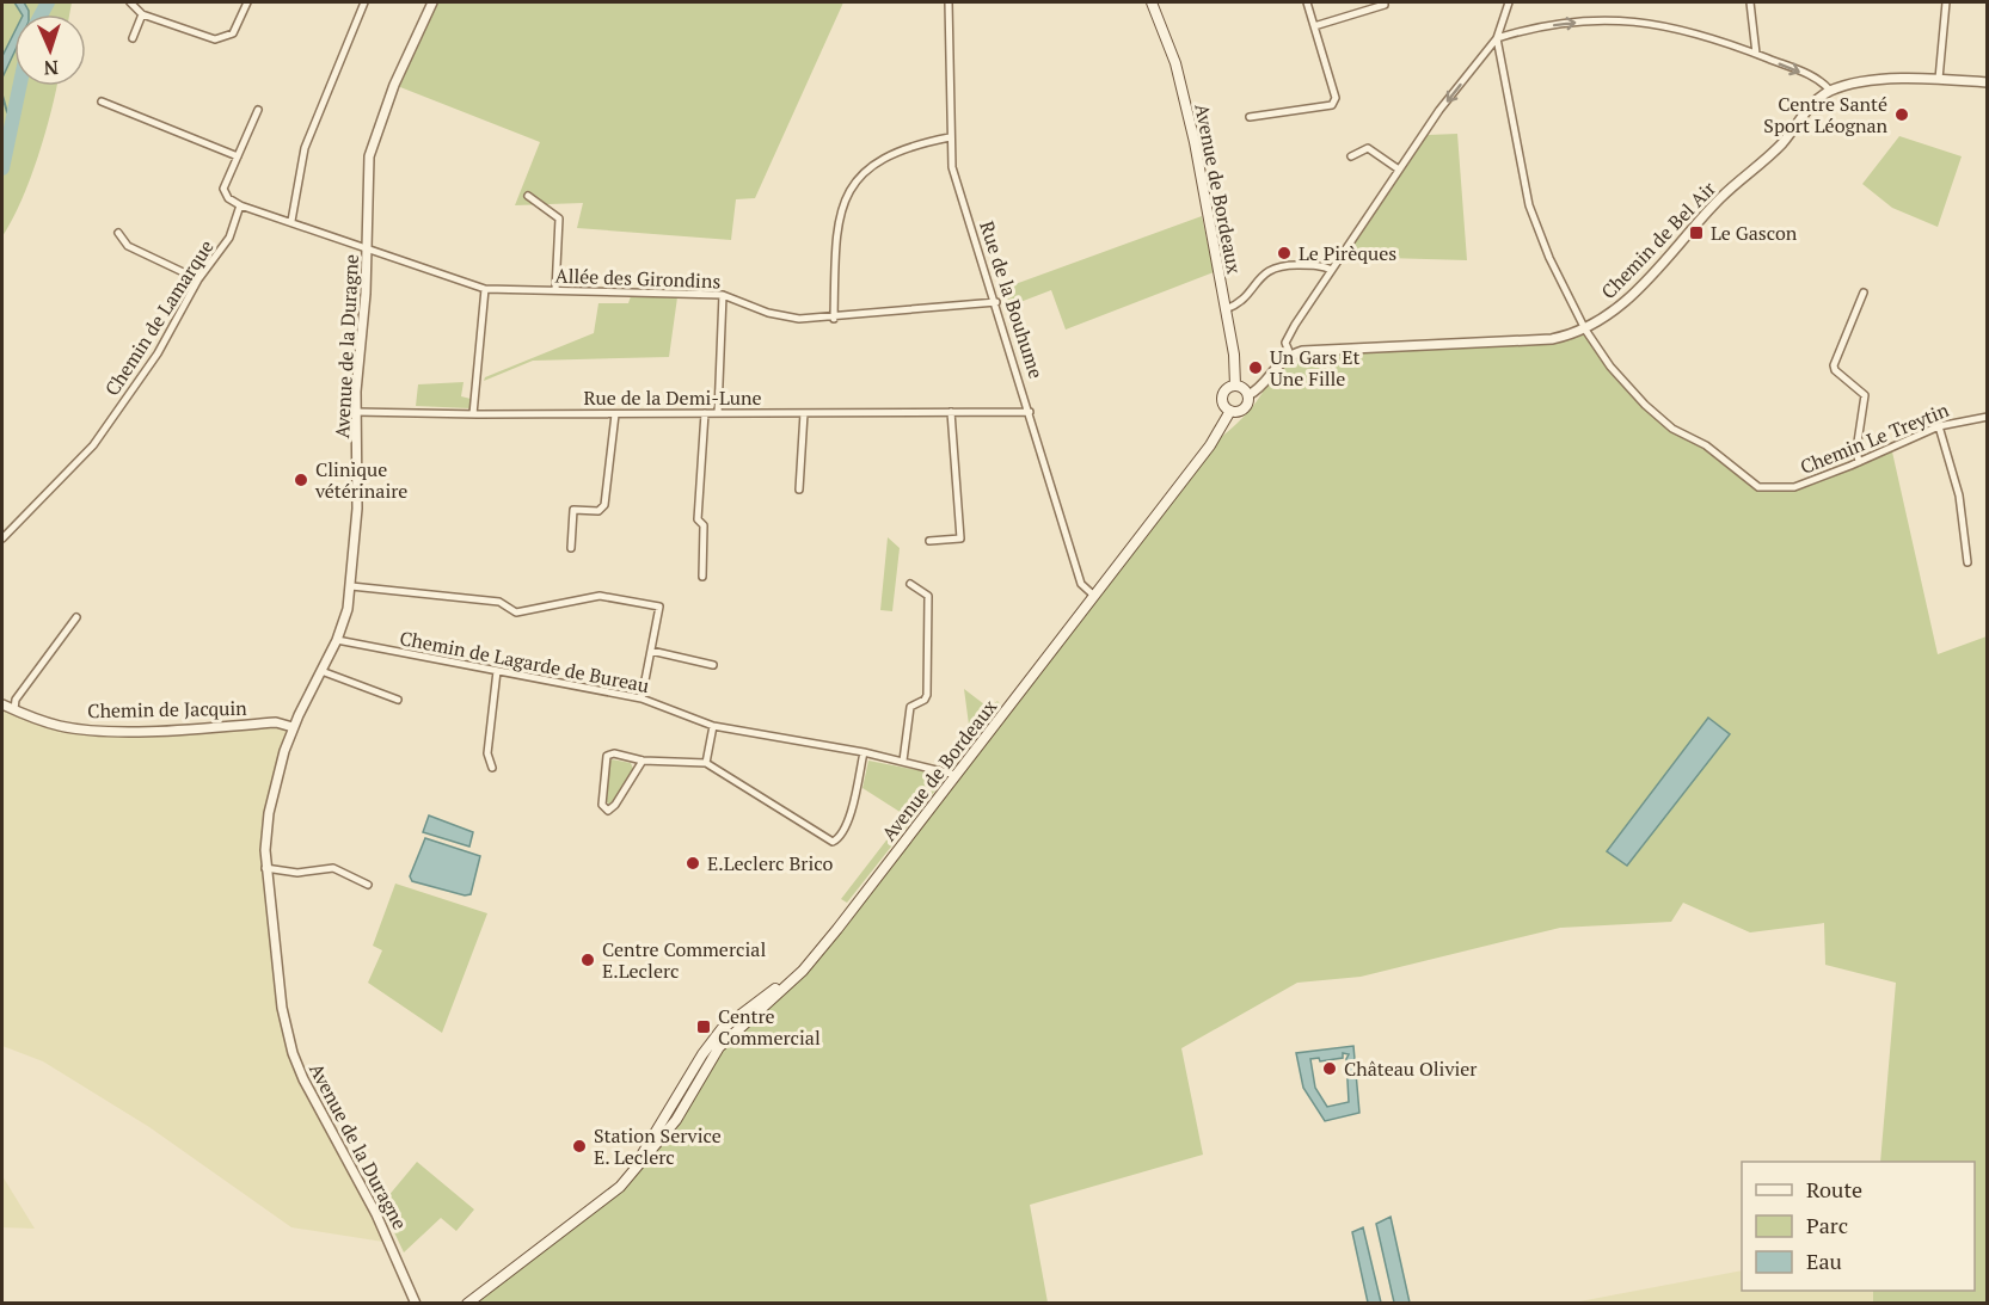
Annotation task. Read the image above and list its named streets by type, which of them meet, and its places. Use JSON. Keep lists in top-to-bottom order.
{
  "streets": {
    "main road": ["Avenue de Bordeaux"],
    "street": [
      "Chemin de Bel Air",
      "Allée des Girondins",
      "Rue de la Bouhume",
      "Chemin de Lamarque",
      "Avenue de la Duragne",
      "Rue de la Demi-Lune",
      "Chemin Le Treytin",
      "Chemin de Lagarde de Bureau",
      "Chemin de Jacquin"
    ]
  },
  "crossings": [
    ["Avenue de Bordeaux", "Rue de la Bouhume"],
    ["Avenue de Bordeaux", "Chemin de Lagarde de Bureau"],
    ["Chemin de Bel Air", "Chemin Le Treytin"],
    ["Allée des Girondins", "Rue de la Bouhume"],
    ["Allée des Girondins", "Avenue de la Duragne"],
    ["Rue de la Bouhume", "Rue de la Demi-Lune"],
    ["Avenue de la Duragne", "Rue de la Demi-Lune"],
    ["Avenue de la Duragne", "Chemin de Lagarde de Bureau"],
    ["Avenue de la Duragne", "Chemin de Jacquin"]
  ],
  "places": {
    "other": [
      "Centre Santé Sport Léognan",
      "Le Pirèques",
      "Un Gars Et Une Fille",
      "Clinique vétérinaire",
      "E.Leclerc Brico",
      "Centre Commercial E.Leclerc",
      "Château Olivier",
      "Station Service E. Leclerc"
    ],
    "transit": ["Le Gascon", "Centre Commercial"]
  },
  "legend": ["Route", "Parc", "Eau"],
  "north": "bottom"
}
